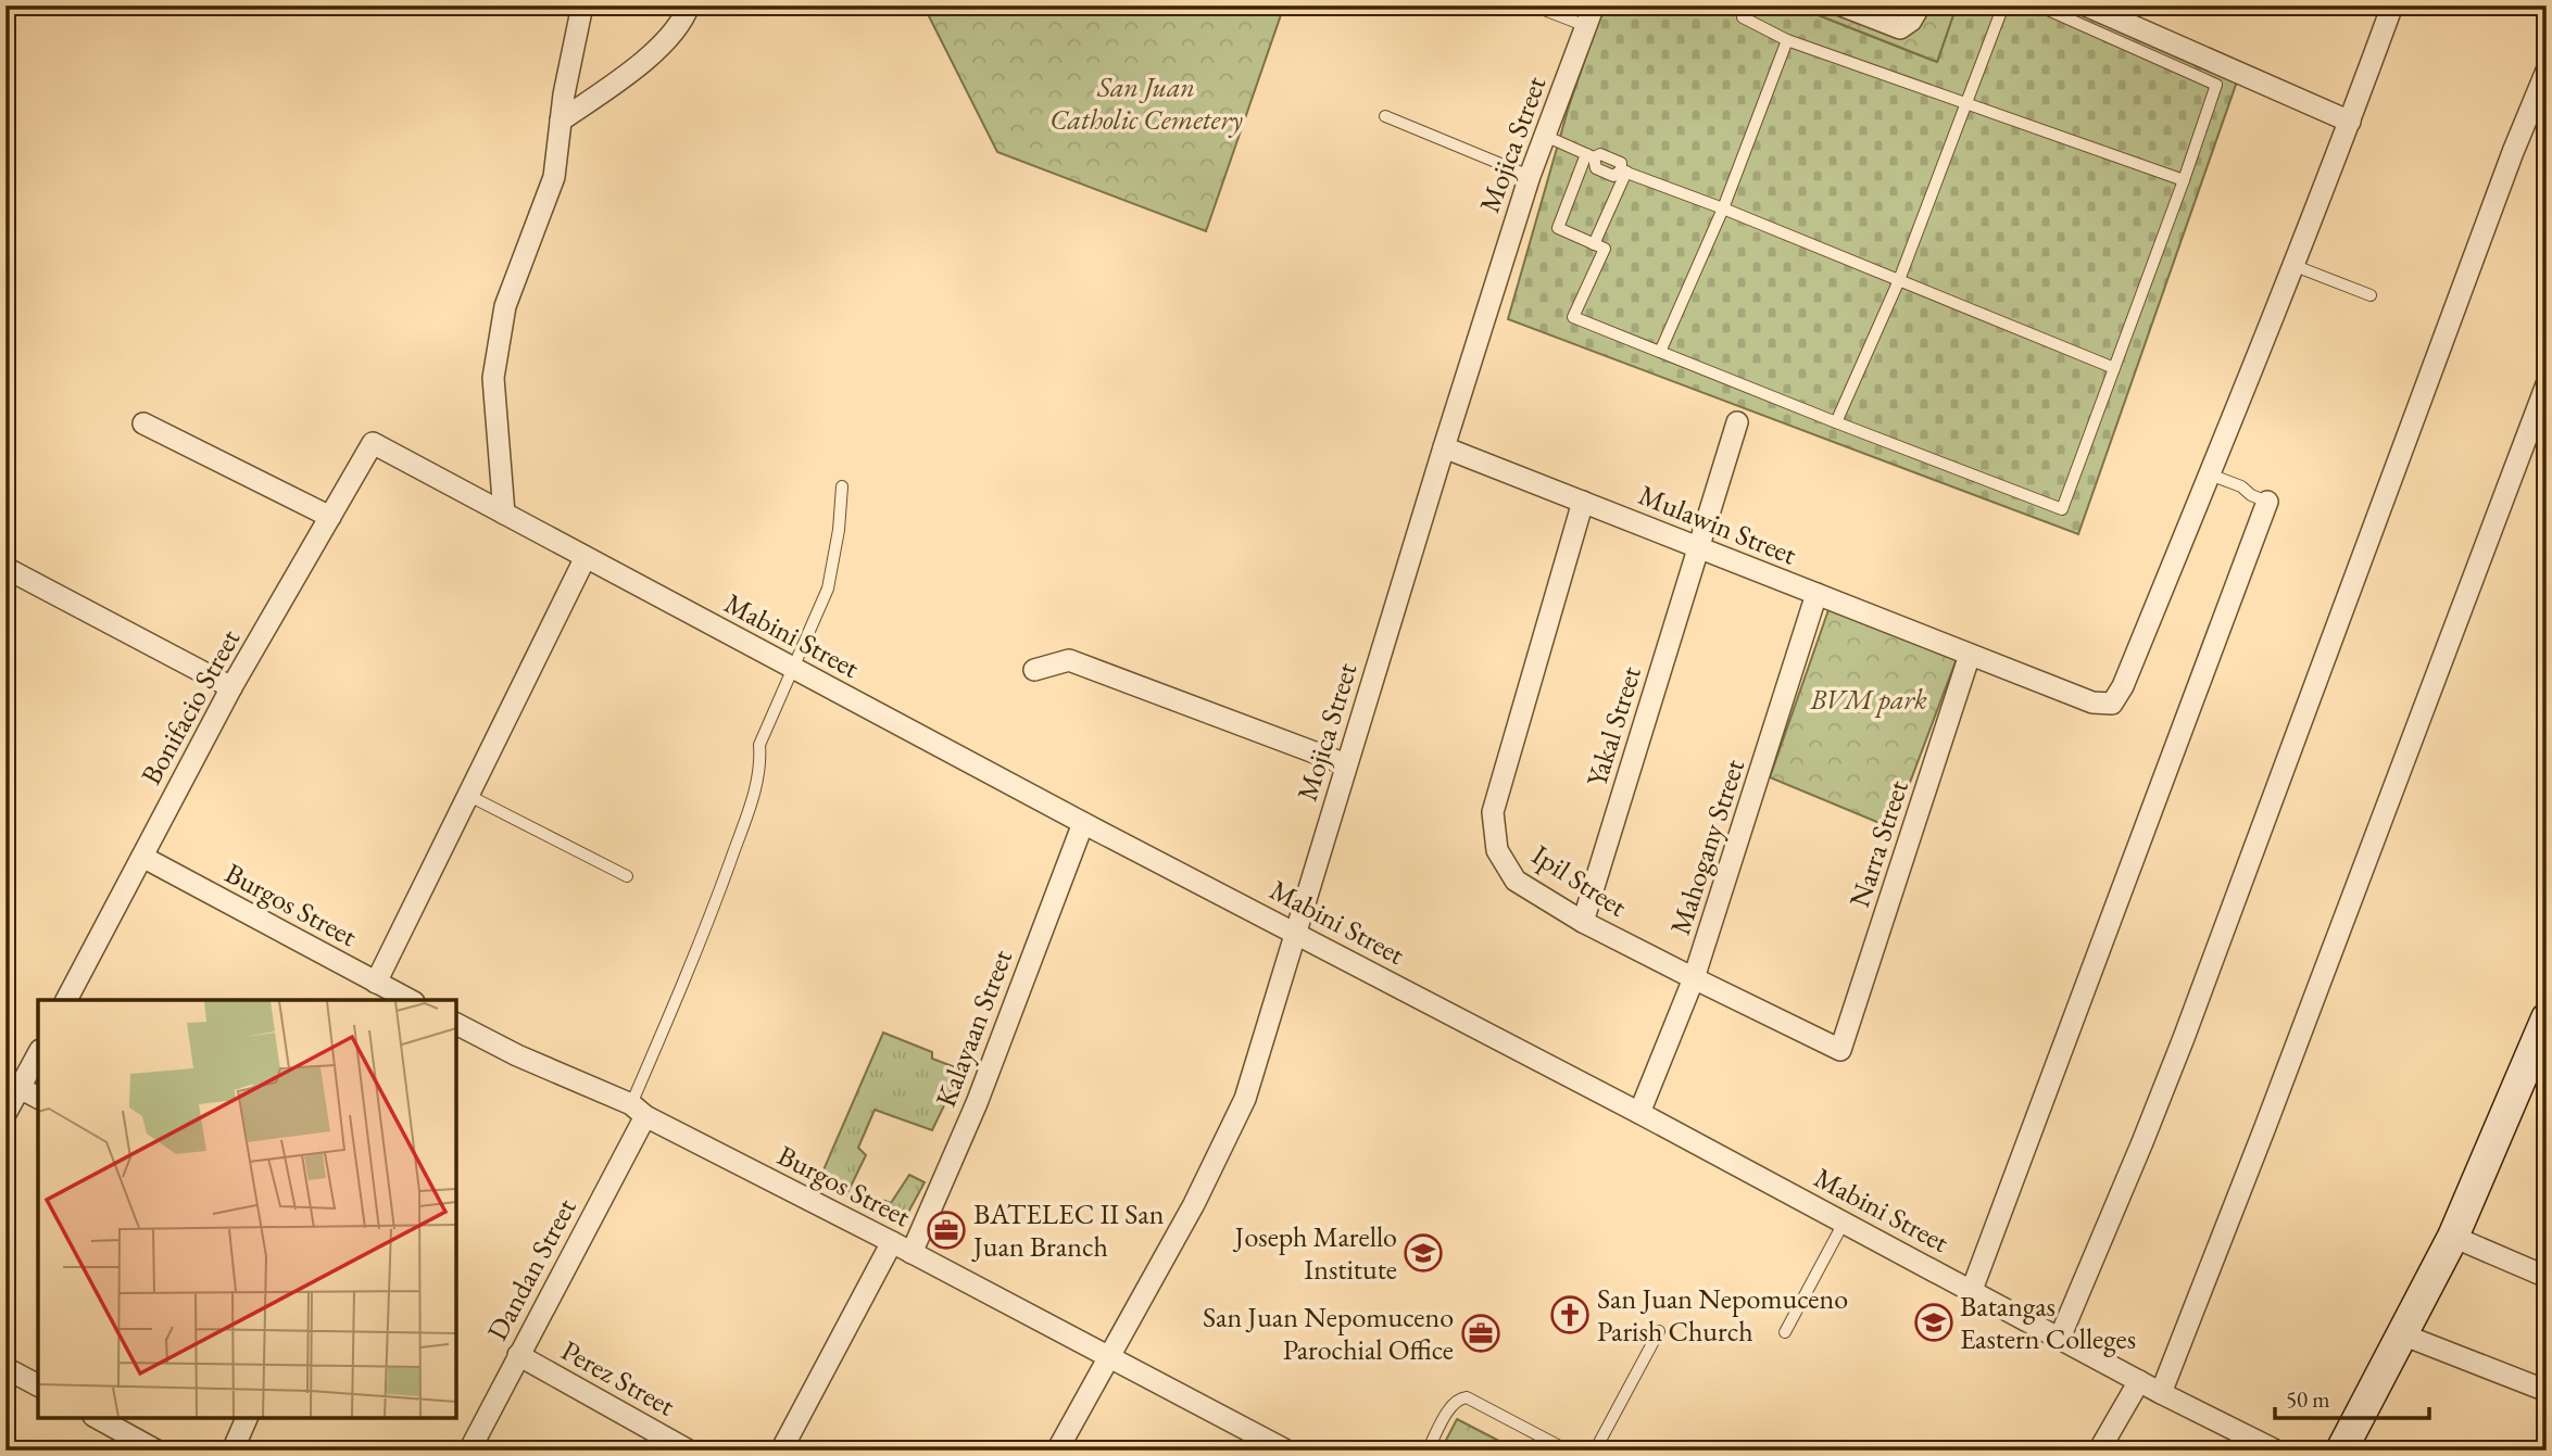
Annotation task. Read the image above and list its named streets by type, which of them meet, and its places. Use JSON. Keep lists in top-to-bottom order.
{
  "streets": {
    "street": [
      "Mojica Street",
      "Mulawin Street",
      "Mabini Street",
      "Bonifacio Street",
      "Yakal Street",
      "Narra Street",
      "Mahogany Street",
      "Ipil Street",
      "Burgos Street",
      "Kalayaan Street",
      "Dandan Street",
      "Perez Street"
    ]
  },
  "crossings": [
    ["Mojica Street", "Mulawin Street"],
    ["Mojica Street", "Mabini Street"],
    ["Mojica Street", "Burgos Street"],
    ["Mulawin Street", "Yakal Street"],
    ["Mulawin Street", "Narra Street"],
    ["Mulawin Street", "Mahogany Street"],
    ["Mulawin Street", "Ipil Street"],
    ["Mabini Street", "Bonifacio Street"],
    ["Mabini Street", "Mahogany Street"],
    ["Mabini Street", "Kalayaan Street"],
    ["Bonifacio Street", "Burgos Street"],
    ["Yakal Street", "Ipil Street"],
    ["Narra Street", "Ipil Street"],
    ["Mahogany Street", "Ipil Street"],
    ["Burgos Street", "Kalayaan Street"],
    ["Burgos Street", "Dandan Street"],
    ["Dandan Street", "Perez Street"]
  ],
  "parks": ["San Juan Catholic Cemetery", "BVM park"],
  "places": {
    "office": ["BATELEC II San Juan Branch", "San Juan Nepomuceno Parochial Office"],
    "school or university": ["Joseph Marello Institute", "Batangas Eastern Colleges"],
    "church": ["San Juan Nepomuceno Parish Church"]
  },
  "scale_bar": "50 m"
}
